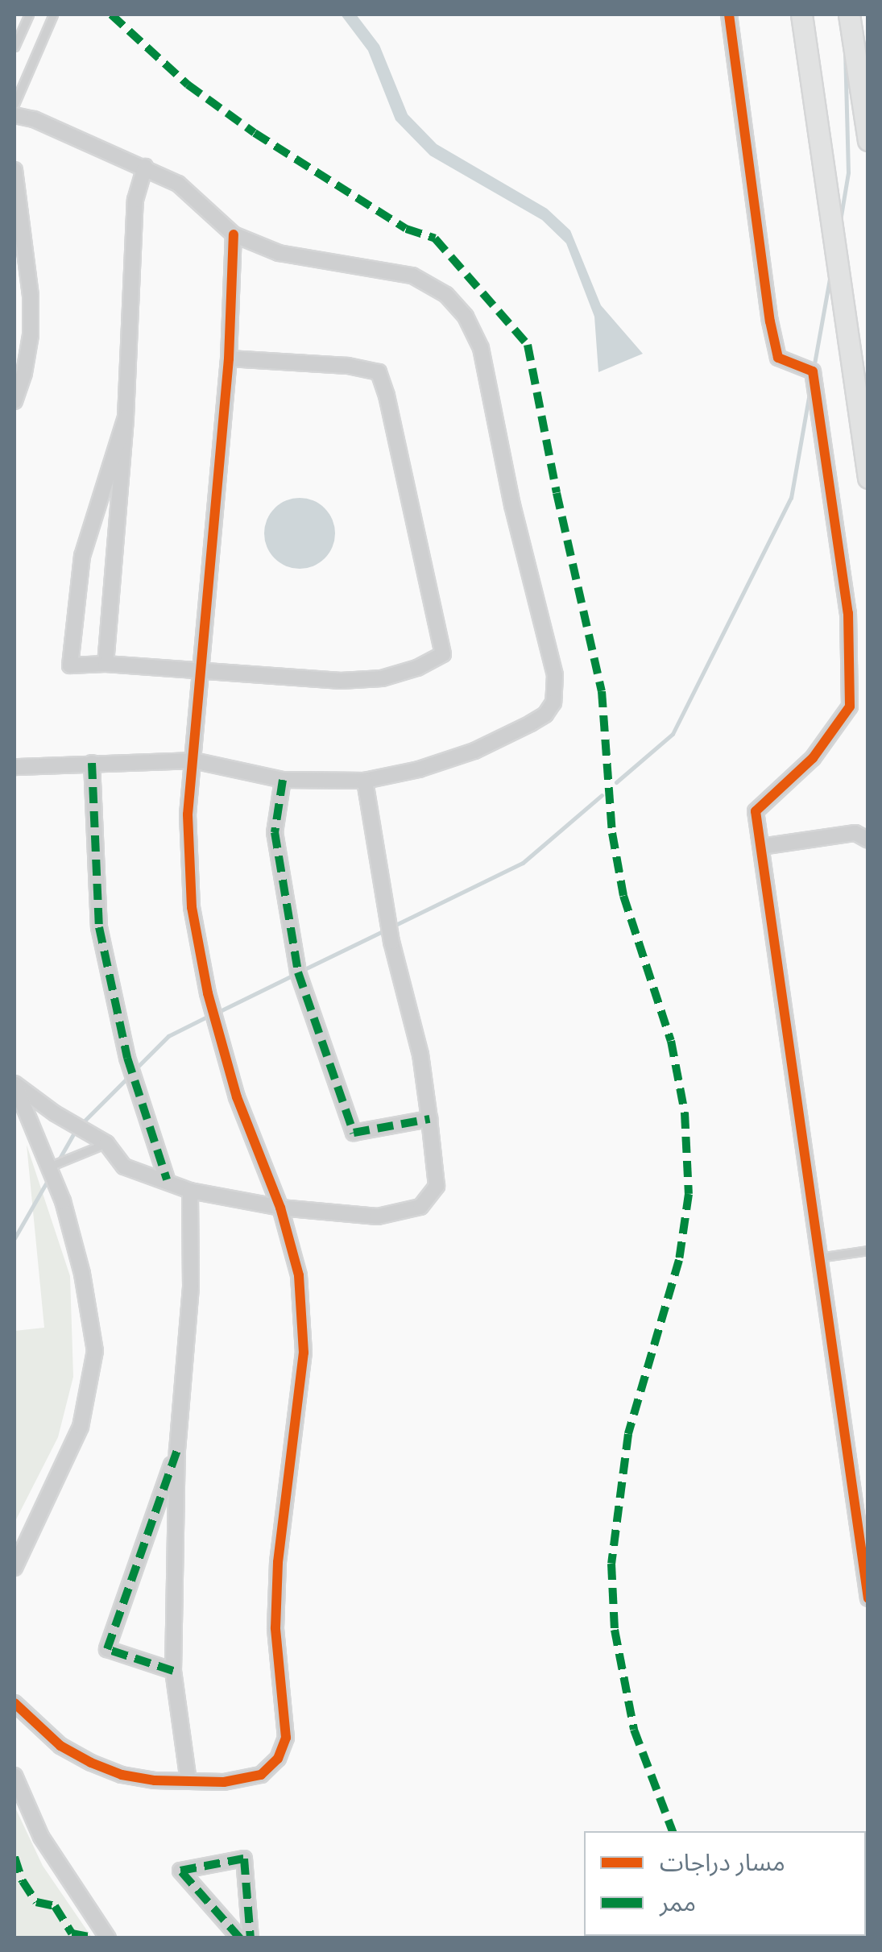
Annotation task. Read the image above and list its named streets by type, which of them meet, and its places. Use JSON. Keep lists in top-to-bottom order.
{
  "legend": ["مسار دراجات", "ممر"]
}
